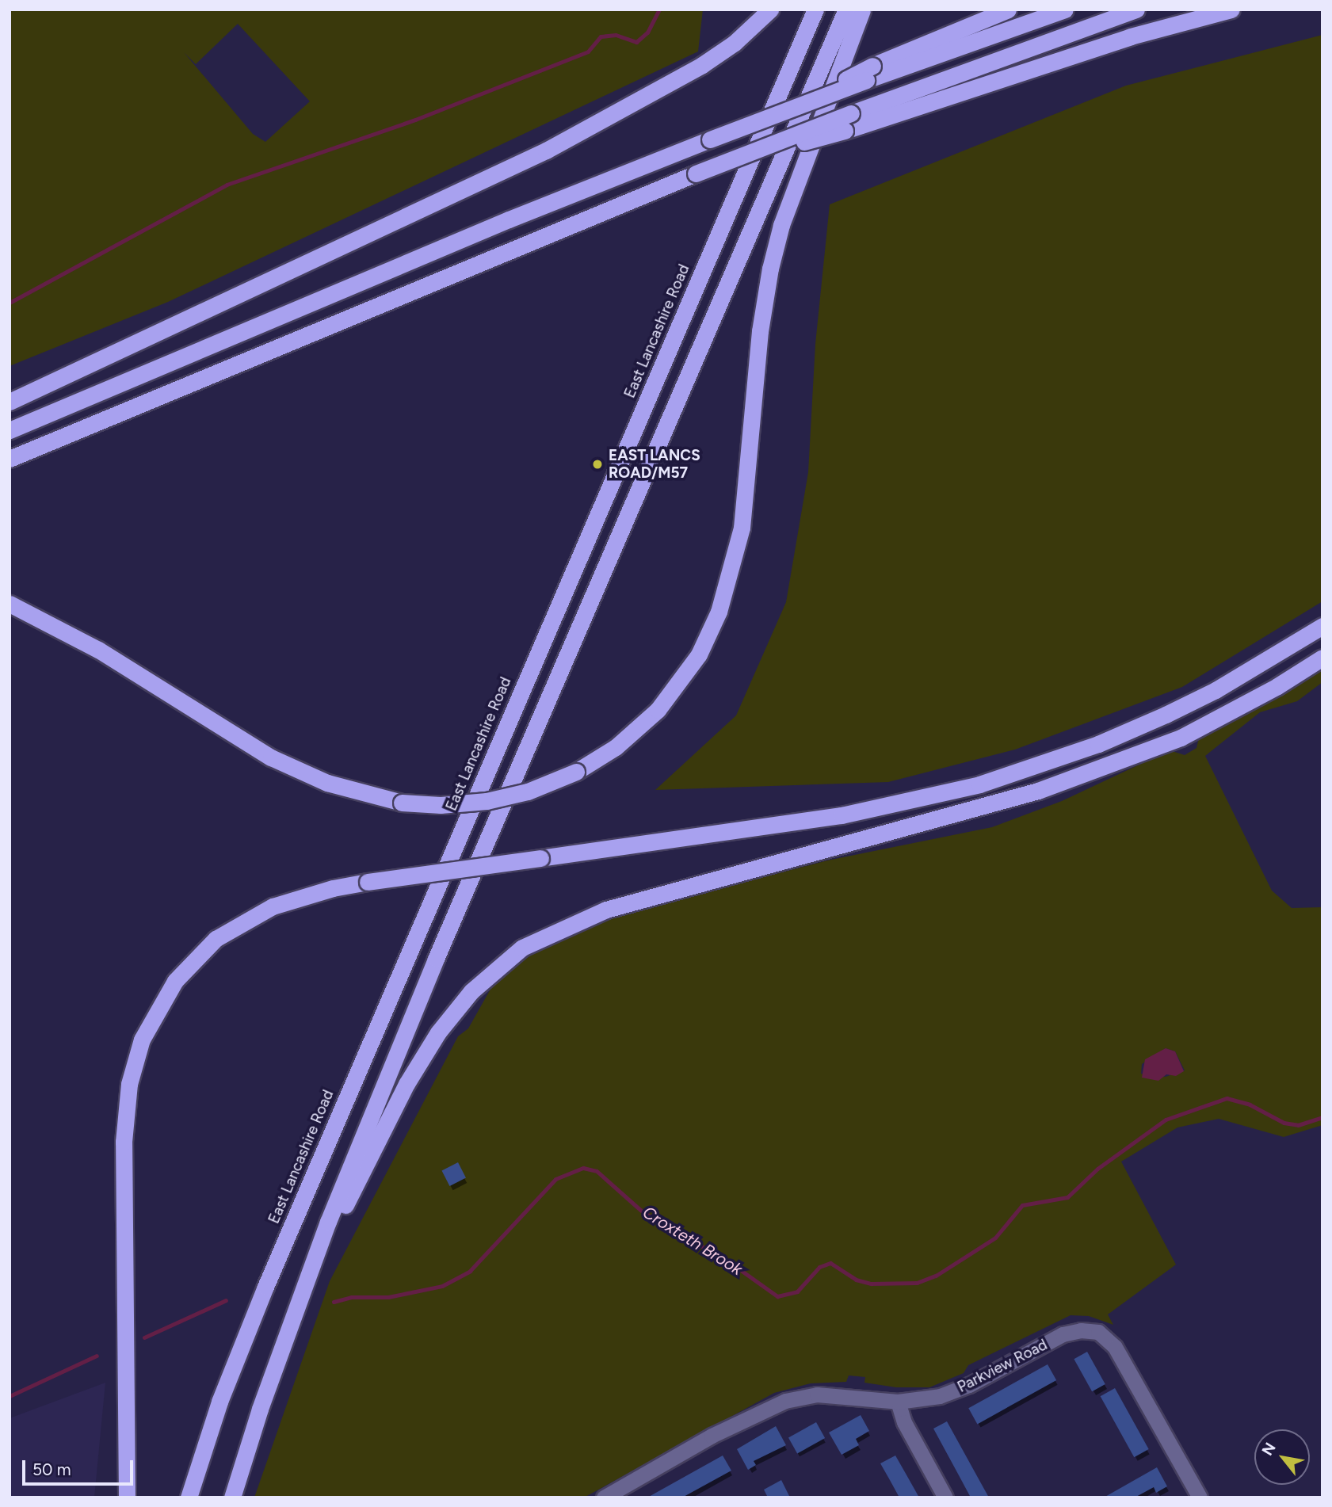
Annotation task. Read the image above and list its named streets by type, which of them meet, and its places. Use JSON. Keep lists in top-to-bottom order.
{
  "streets": {
    "highway": ["East Lancashire Road"],
    "street": ["Parkview Road"]
  },
  "water": ["Croxteth Brook"],
  "places": ["EAST LANCS ROAD/M57"],
  "scale_bar": "50 m",
  "north": "top left"
}
